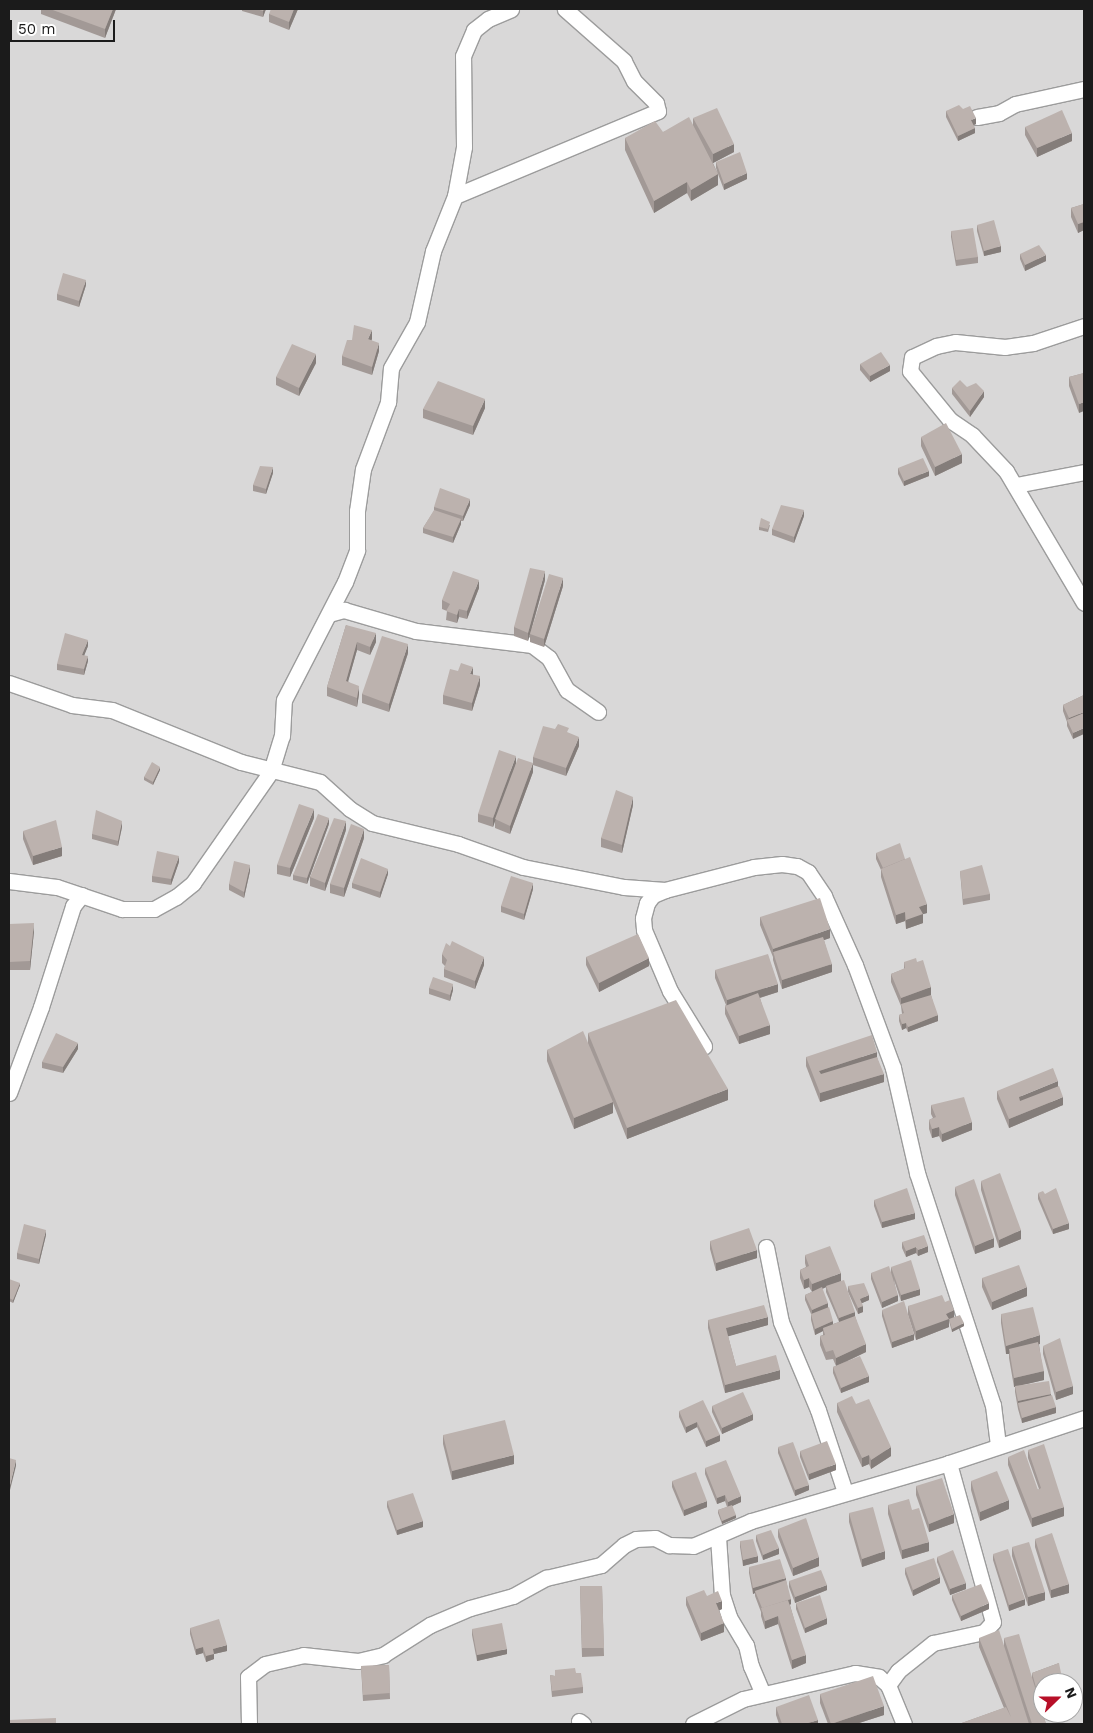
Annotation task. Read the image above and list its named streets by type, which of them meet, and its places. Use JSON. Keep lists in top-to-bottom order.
{
  "scale_bar": "50 m",
  "north": "right"
}
